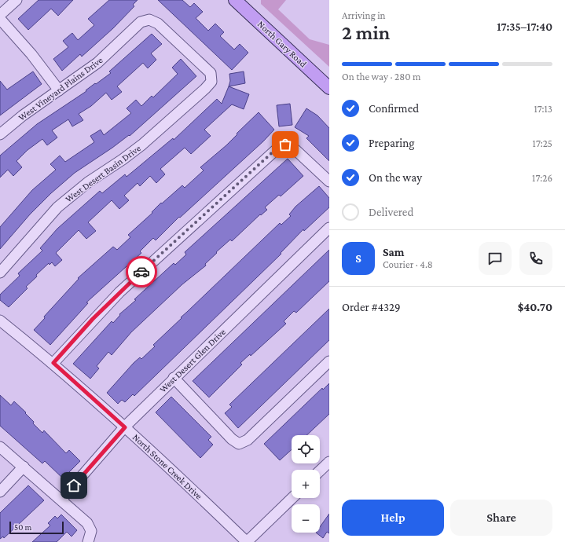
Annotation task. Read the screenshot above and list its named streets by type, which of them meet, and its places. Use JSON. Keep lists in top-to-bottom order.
{
  "streets": {
    "main road": ["North Gary Road"],
    "street": [
      "West Vineyard Plains Drive",
      "West Desert Basin Drive",
      "West Desert Glen Drive",
      "North Stone Creek Drive"
    ]
  },
  "crossings": [
    ["West Vineyard Plains Drive", "West Desert Basin Drive"],
    ["West Desert Glen Drive", "North Stone Creek Drive"]
  ],
  "scale_bar": "50 m",
  "page": {
    "heading": ["2 min", "Arriving in", "17:35–17:40"],
    "panel": [
      "Sam",
      "Courier · 4.8",
      "Order #4329",
      "$40.70"
    ],
    "bar": "On the way · 280 m",
    "list": [
      ["Confirmed", "17:13"],
      ["Preparing", "17:25"],
      ["On the way", "17:26"],
      "Delivered"
    ],
    "round": "S",
    "map_buttons": ["+", "−"],
    "buttons": ["Help", "Share"],
    "scale": "50 m"
  }
}
